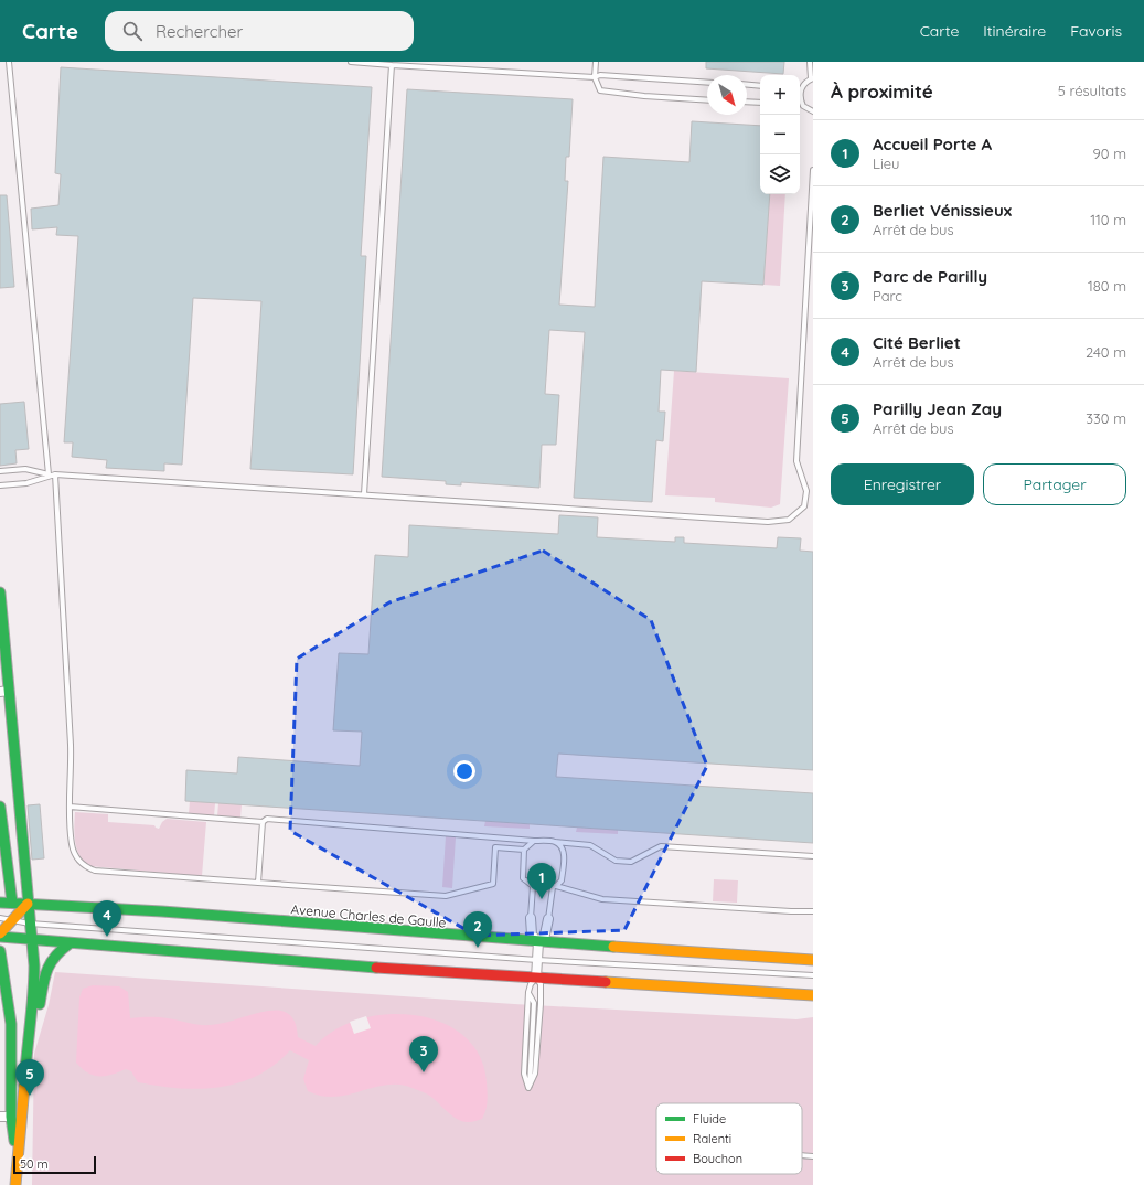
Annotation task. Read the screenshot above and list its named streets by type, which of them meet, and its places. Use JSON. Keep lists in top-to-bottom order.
{
  "streets": {
    "main road": ["Avenue Charles de Gaulle"]
  },
  "legend": ["Fluide", "Ralenti", "Bouchon"],
  "scale_bar": "50 m",
  "north": "bottom right",
  "page": {
    "header": "Carte",
    "search": "Rechercher",
    "nav": ["Carte", "Itinéraire", "Favoris"],
    "heading": ["À proximité", "5 résultats"],
    "map_buttons": ["+", "−"],
    "list": [
      {
        "mark": "1",
        "name": "Accueil Porte A",
        "note": "Lieu",
        "value": "90 m"
      },
      {
        "mark": "2",
        "name": "Berliet Vénissieux",
        "note": "Arrêt de bus",
        "value": "110 m"
      },
      {
        "mark": "3",
        "name": "Parc de Parilly",
        "note": "Parc",
        "value": "180 m"
      },
      {
        "mark": "4",
        "name": "Cité Berliet",
        "note": "Arrêt de bus",
        "value": "240 m"
      },
      {
        "mark": "5",
        "name": "Parilly Jean Zay",
        "note": "Arrêt de bus",
        "value": "330 m"
      }
    ],
    "buttons": ["Enregistrer", "Partager"],
    "pins": [
      "1",
      "4",
      "2",
      "3",
      "5"
    ],
    "scale": "50 m"
  }
}
